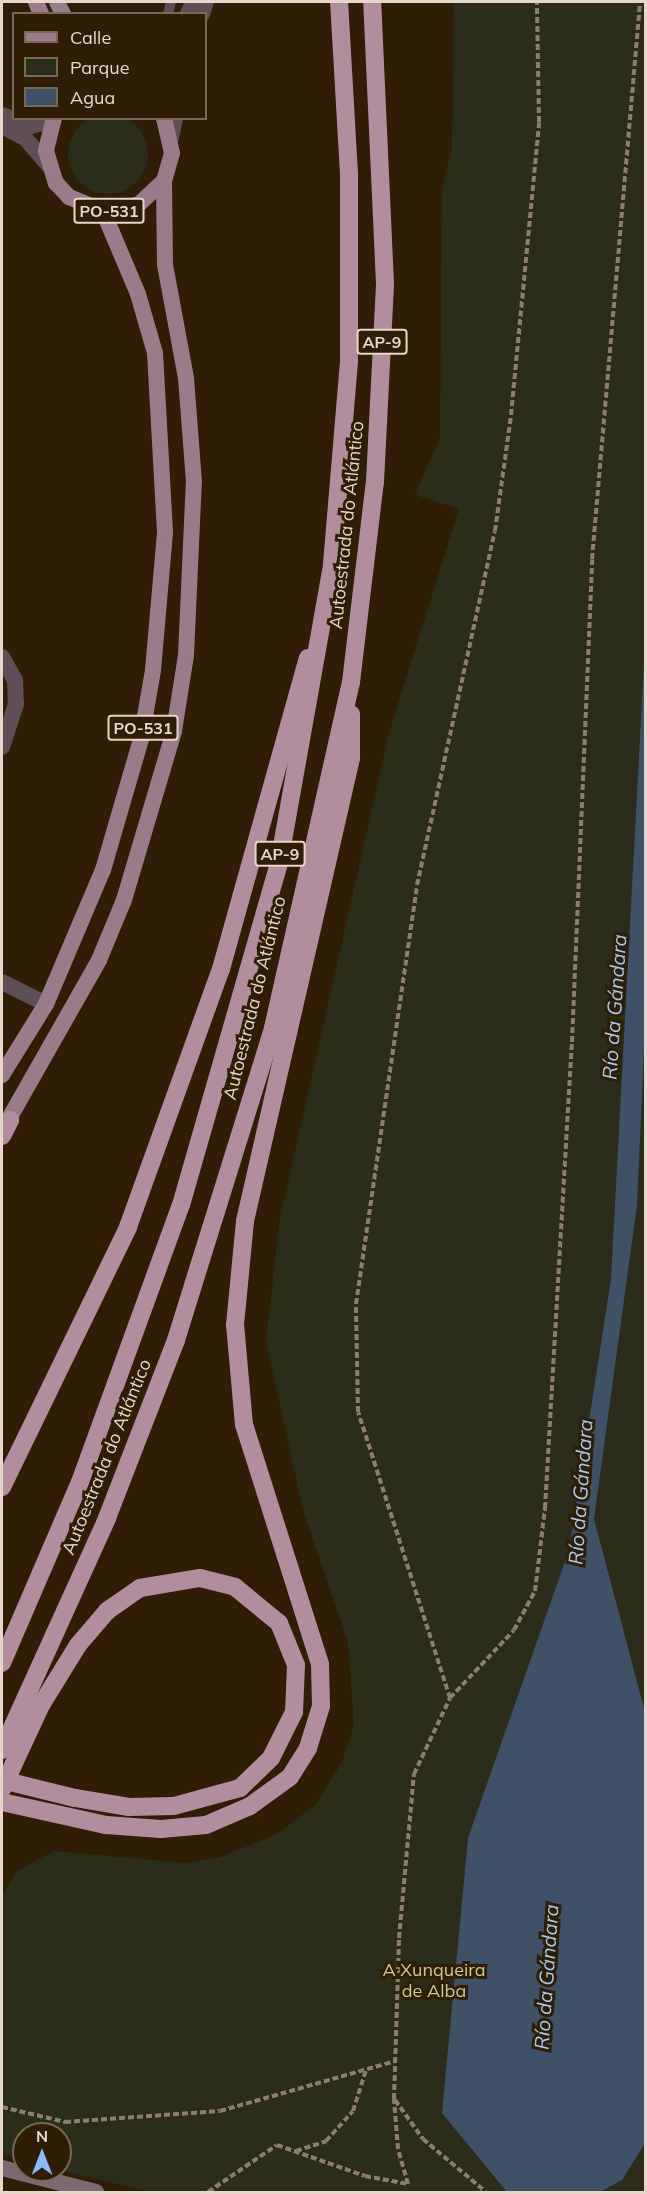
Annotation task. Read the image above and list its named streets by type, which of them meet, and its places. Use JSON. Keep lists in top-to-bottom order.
{
  "streets": {
    "highway": ["AP-9", "Autoestrada do Atlántico"],
    "main road": ["PO-531"]
  },
  "water": ["Río da Gándara"],
  "parks": ["A Xunqueira de Alba"],
  "legend": ["Calle", "Parque", "Agua"],
  "north": "top"
}
